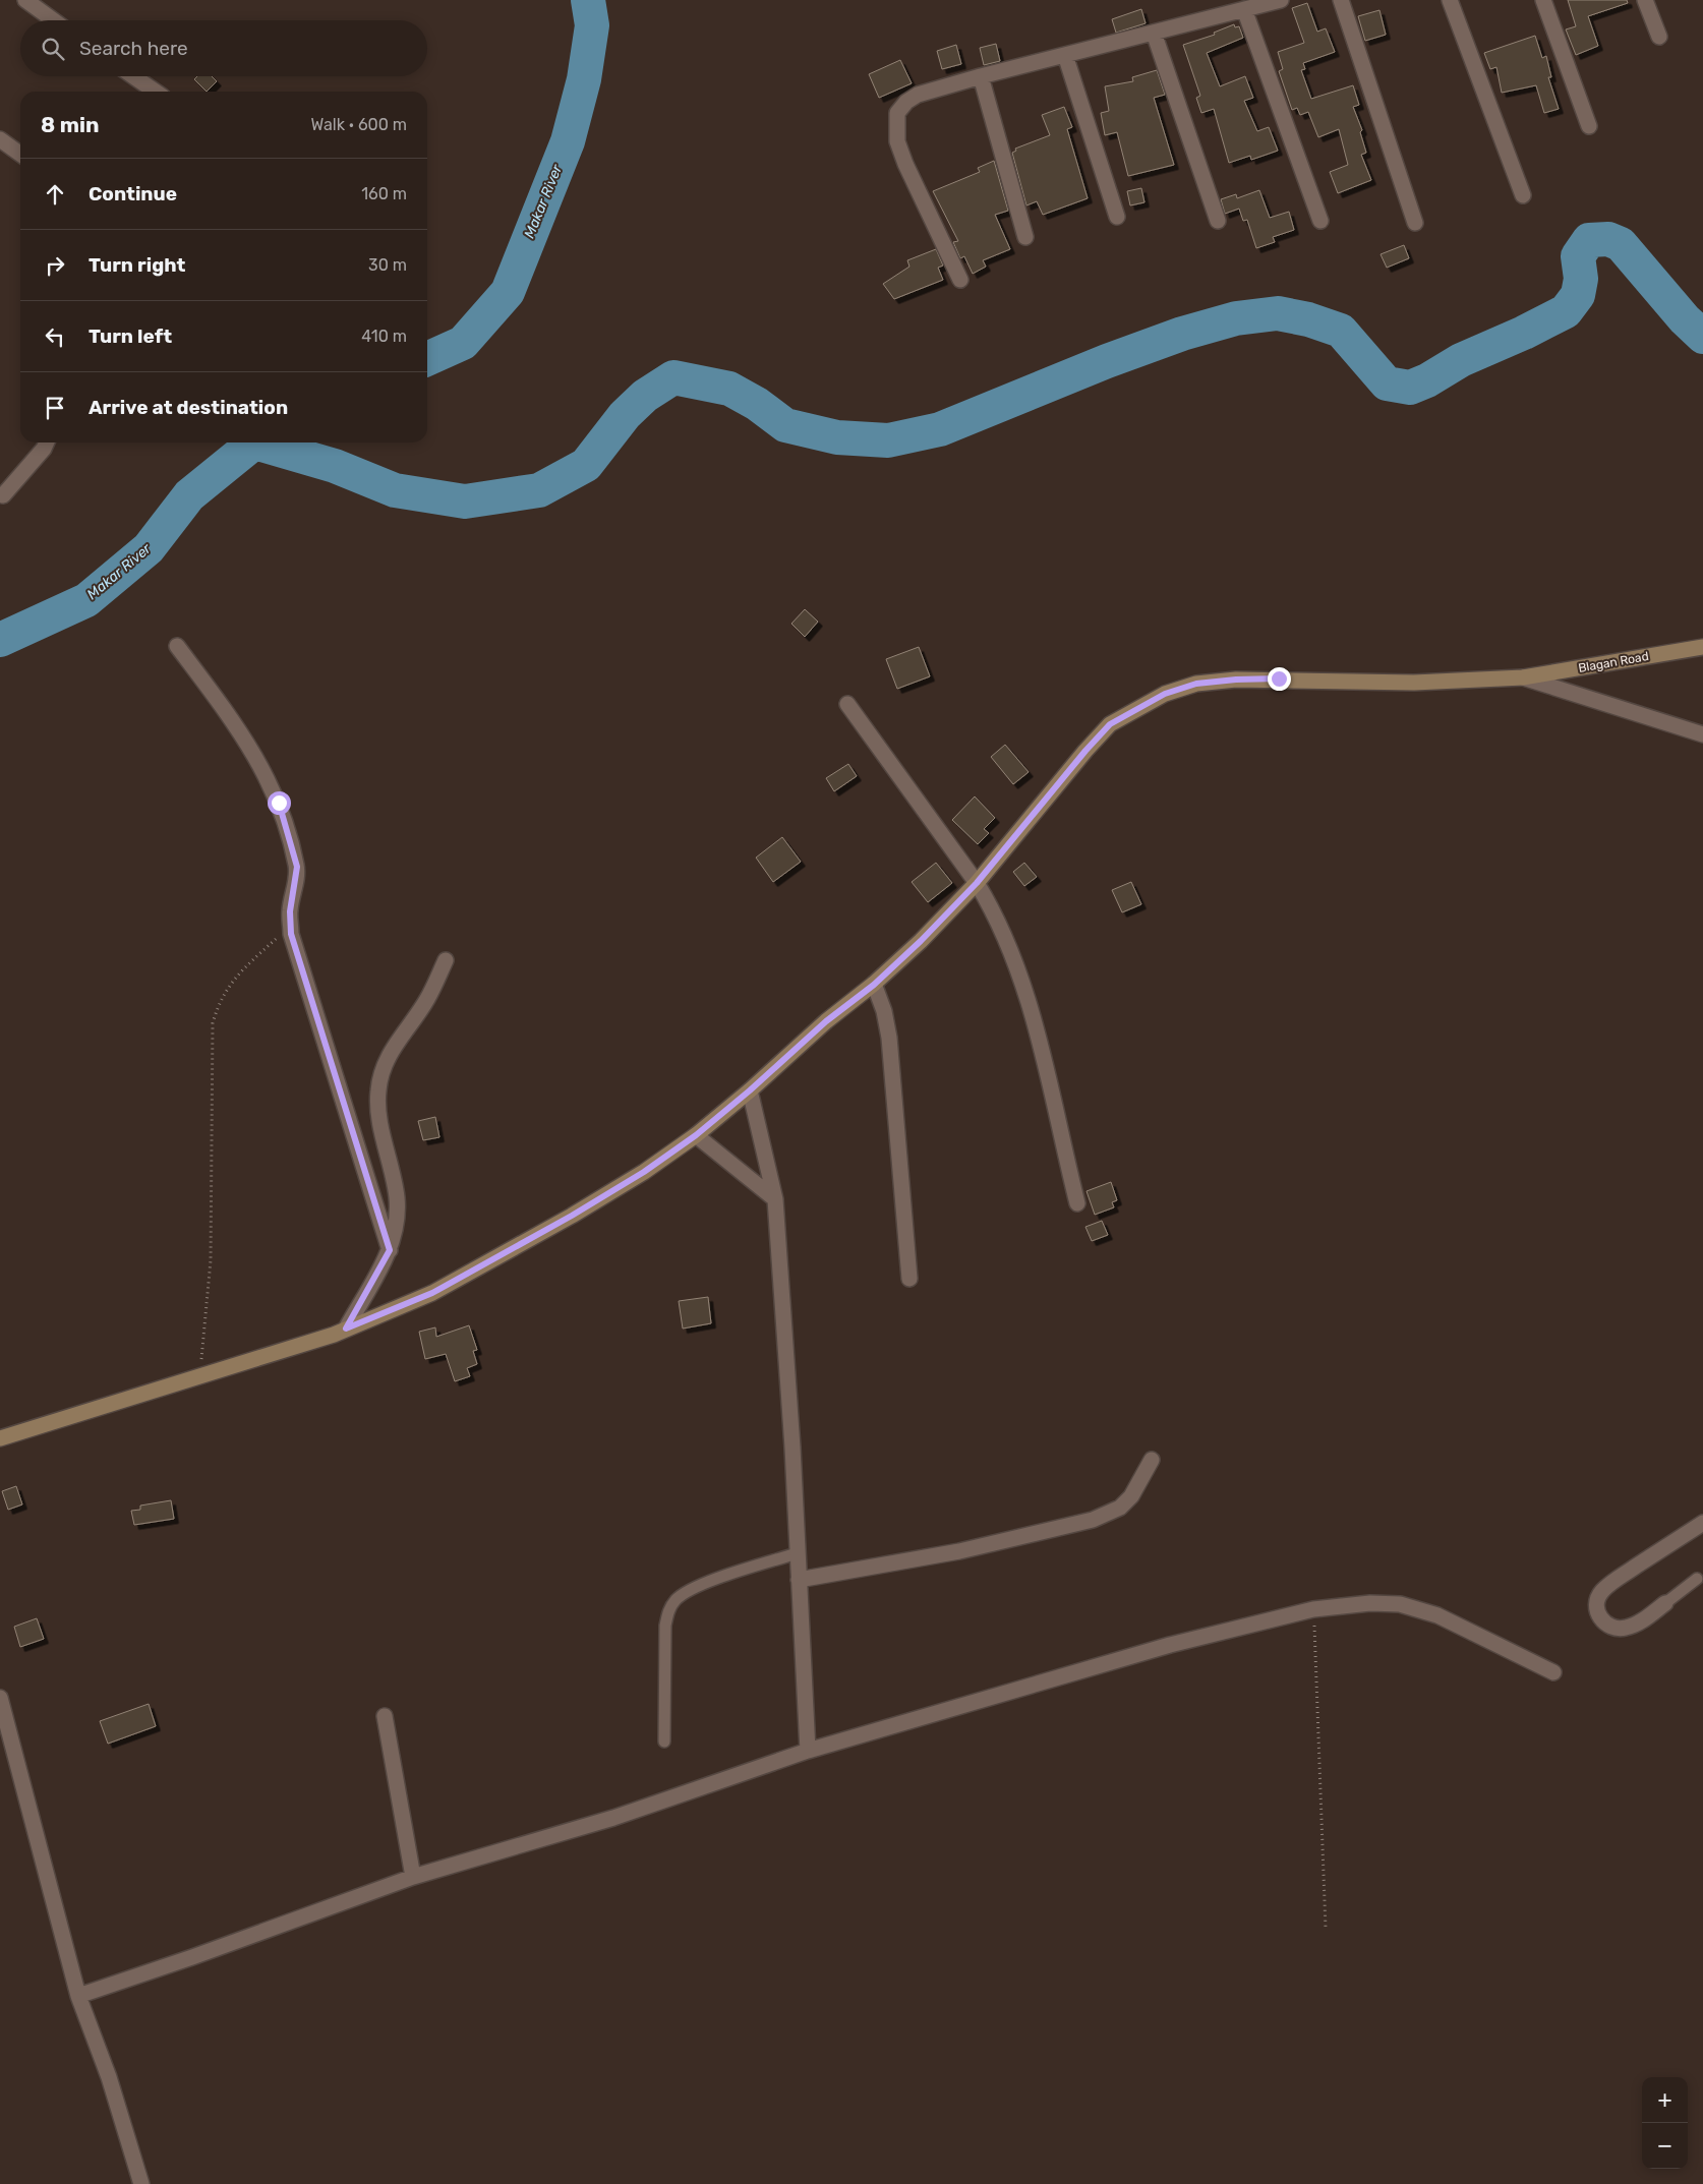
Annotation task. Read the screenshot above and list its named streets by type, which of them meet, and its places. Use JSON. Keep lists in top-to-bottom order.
{
  "streets": {
    "street": ["Blagan Road"]
  },
  "water": ["Makar River"],
  "page": {
    "search": "Search here",
    "heading": ["8 min", "Walk · 600 m"],
    "list": [
      ["Continue", "160 m"],
      ["Turn right", "30 m"],
      ["Turn left", "410 m"],
      "Arrive at destination"
    ],
    "map_buttons": ["+", "−"]
  }
}
